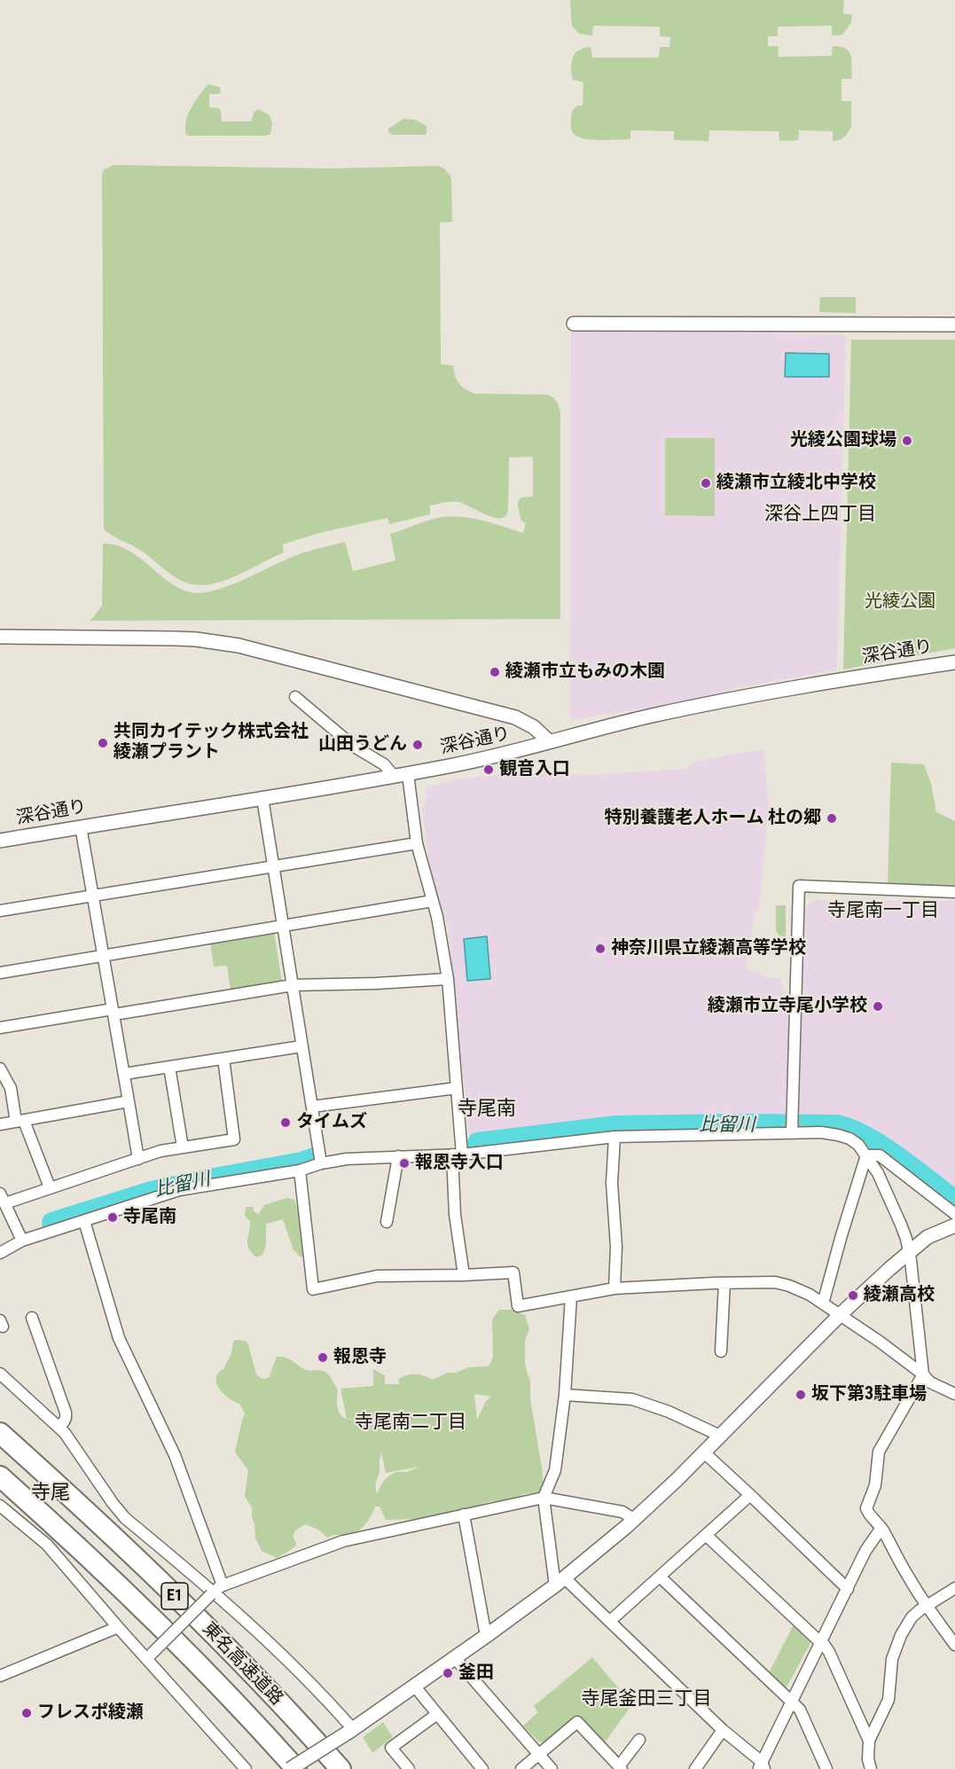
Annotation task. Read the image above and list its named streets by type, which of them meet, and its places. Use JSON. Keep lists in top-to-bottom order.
{
  "streets": {
    "highway": ["E1", "東名高速道路"],
    "street": ["深谷通り"]
  },
  "districts": [
    "深谷上四丁目",
    "寺尾南一丁目",
    "寺尾南",
    "寺尾南二丁目",
    "寺尾",
    "寺尾釜田三丁目"
  ],
  "water": ["比留川"],
  "parks": ["光綾公園"],
  "places": [
    "光綾公園球場",
    "綾瀬市立綾北中学校",
    "綾瀬市立もみの木園",
    "共同カイテック株式会社 綾瀬プラント",
    "山田うどん",
    "観音入口",
    "特別養護老人ホーム 杜の郷",
    "神奈川県立綾瀬高等学校",
    "綾瀬市立寺尾小学校",
    "タイムズ",
    "報恩寺入口",
    "寺尾南",
    "綾瀬高校",
    "報恩寺",
    "坂下第3駐車場",
    "釜田",
    "フレスポ綾瀬"
  ]
}
